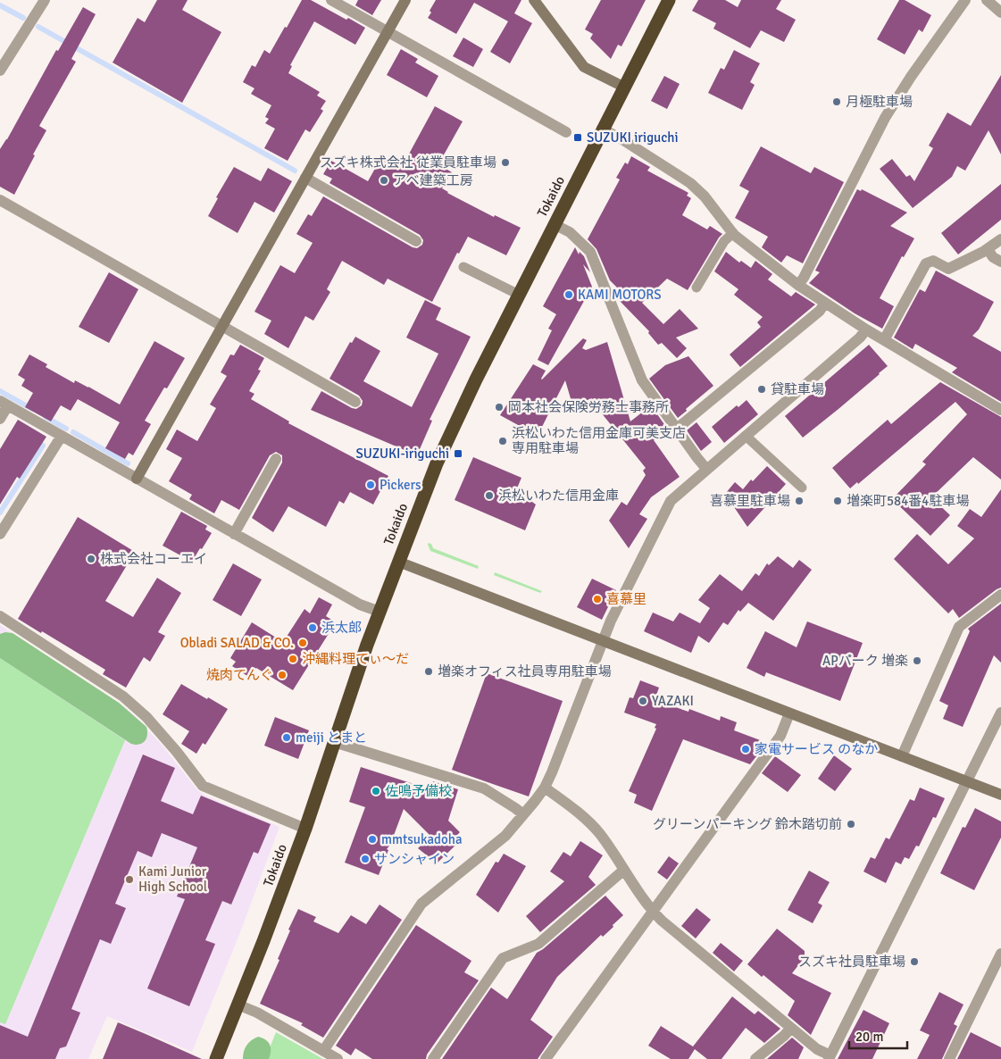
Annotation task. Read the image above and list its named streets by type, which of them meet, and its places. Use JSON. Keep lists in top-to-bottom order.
{
  "streets": {
    "highway": ["Tokaido"]
  },
  "places": {
    "other": [
      "月極駐車場",
      "スズキ株式会社 従業員駐車場",
      "アベ建築工房",
      "KAMI MOTORS",
      "貸駐車場",
      "岡本社会保険労務士事務所",
      "浜松いわた信用金庫可美支店 専用駐車場",
      "Pickers",
      "浜松いわた信用金庫",
      "喜慕里駐車場",
      "増楽町584番4駐車場",
      "株式会社コーエイ",
      "喜慕里",
      "浜太郎",
      "Obladi SALAD & CO.",
      "沖縄料理てぃ〜だ",
      "APパーク 増楽",
      "増楽オフィス社員専用駐車場",
      "焼肉てんぐ",
      "YAZAKI",
      "meiji とまと",
      "家電サービス のなか",
      "佐鳴予備校",
      "グリーンパーキング 鈴木踏切前",
      "mmtsukadoha",
      "サンシャイン",
      "Kami Junior High School",
      "スズキ社員駐車場"
    ],
    "transit": ["SUZUKI iriguchi", "SUZUKI-iriguchi"]
  },
  "scale_bar": "20 m"
}
